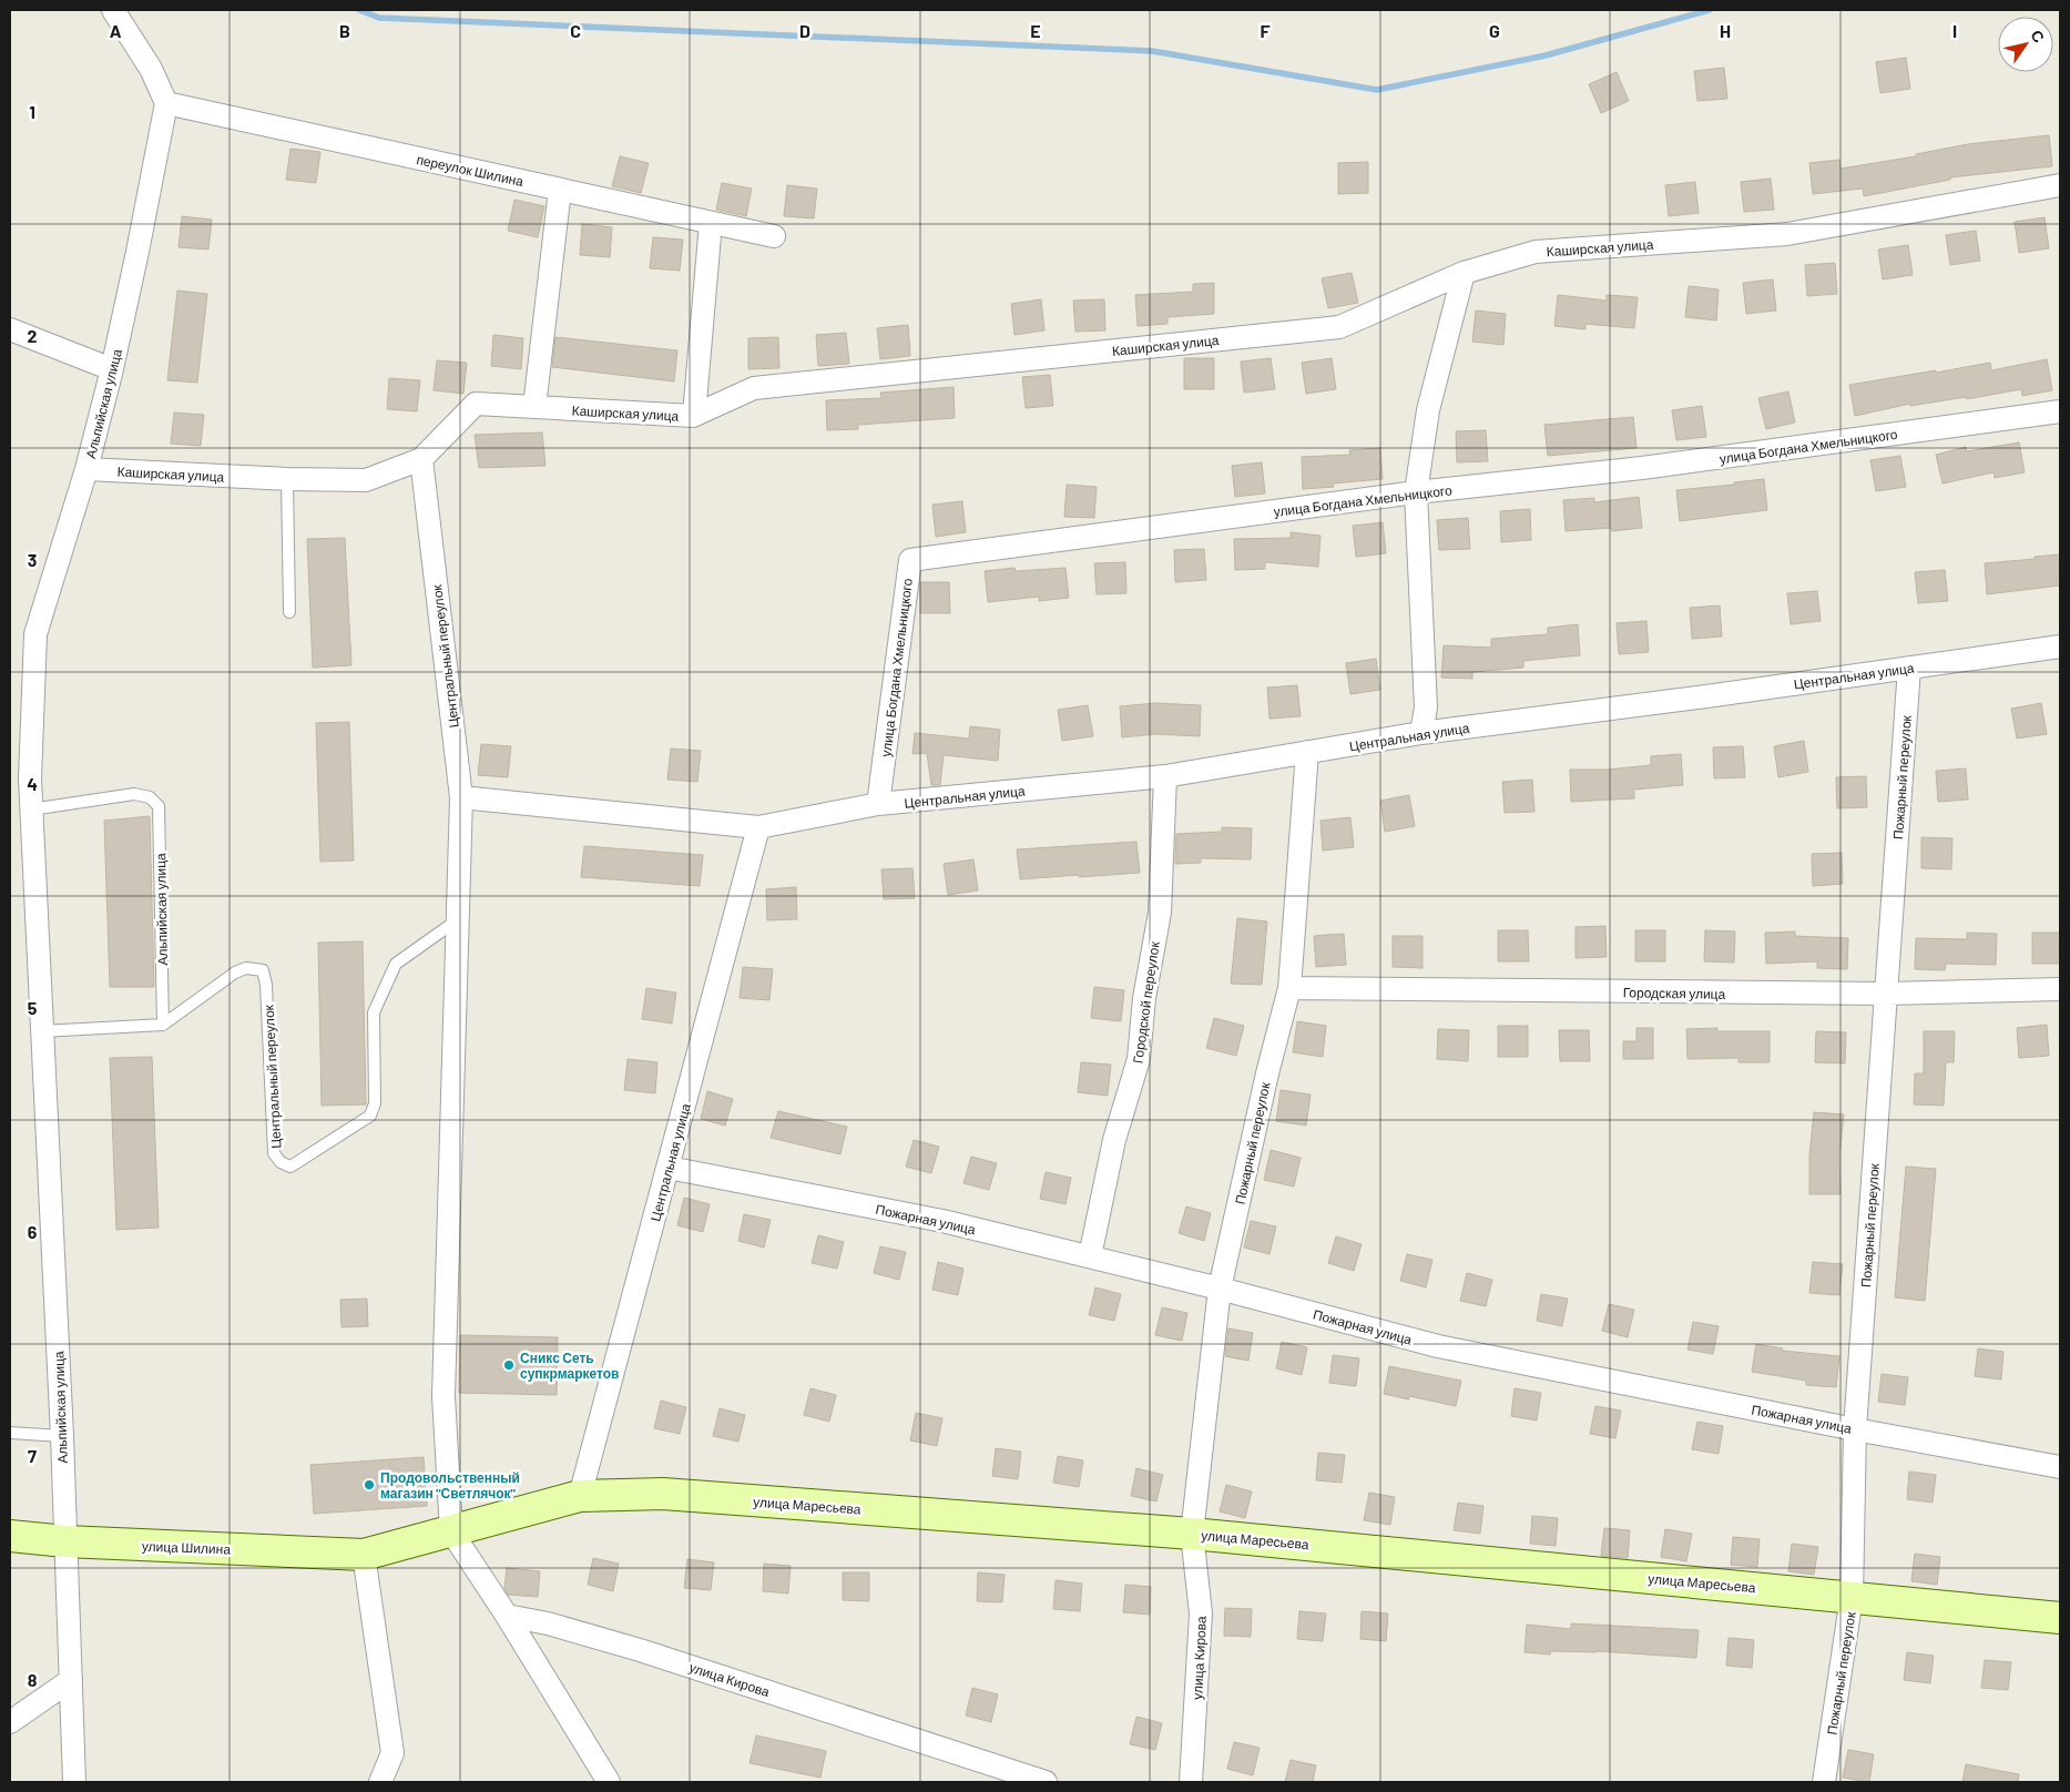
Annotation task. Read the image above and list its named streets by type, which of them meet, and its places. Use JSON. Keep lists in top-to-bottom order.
{
  "streets": {
    "street": [
      "переулок Шилина",
      "Каширская улица",
      "Альпийская улица",
      "улица Богдана Хмельницкого",
      "Центральный переулок",
      "Центральная улица",
      "Пожарный переулок",
      "Городская улица",
      "Городской переулок",
      "Пожарная улица",
      "улица Маресьева",
      "улица Шилина",
      "улица Кирова"
    ]
  },
  "crossings": [
    ["переулок Шилина", "Альпийская улица"],
    ["Каширская улица", "Альпийская улица"],
    ["Каширская улица", "Центральный переулок"],
    ["Альпийская улица", "Центральный переулок"],
    ["Альпийская улица", "улица Шилина"],
    ["улица Богдана Хмельницкого", "Центральная улица"],
    ["Центральный переулок", "Центральная улица"],
    ["Центральный переулок", "улица Маресьева"],
    ["Центральный переулок", "улица Шилина"],
    ["Центральная улица", "Пожарный переулок"],
    ["Центральная улица", "Городской переулок"],
    ["Центральная улица", "Пожарная улица"],
    ["Центральная улица", "улица Маресьева"],
    ["Пожарный переулок", "Городская улица"],
    ["Пожарный переулок", "Пожарная улица"],
    ["Пожарный переулок", "улица Маресьева"],
    ["Пожарный переулок", "улица Кирова"],
    ["Городской переулок", "Пожарная улица"],
    ["улица Маресьева", "улица Шилина"],
    ["улица Маресьева", "улица Кирова"]
  ],
  "places": ["Сникс Сеть супкрмаркетов", "Продовольственный магазин \"Светлячок\""],
  "north": "top right",
  "grid": {
    "columns": [
      "A",
      "B",
      "C",
      "D",
      "E",
      "F",
      "G",
      "H",
      "I"
    ],
    "rows": [
      "1",
      "2",
      "3",
      "4",
      "5",
      "6",
      "7",
      "8"
    ]
  }
}
